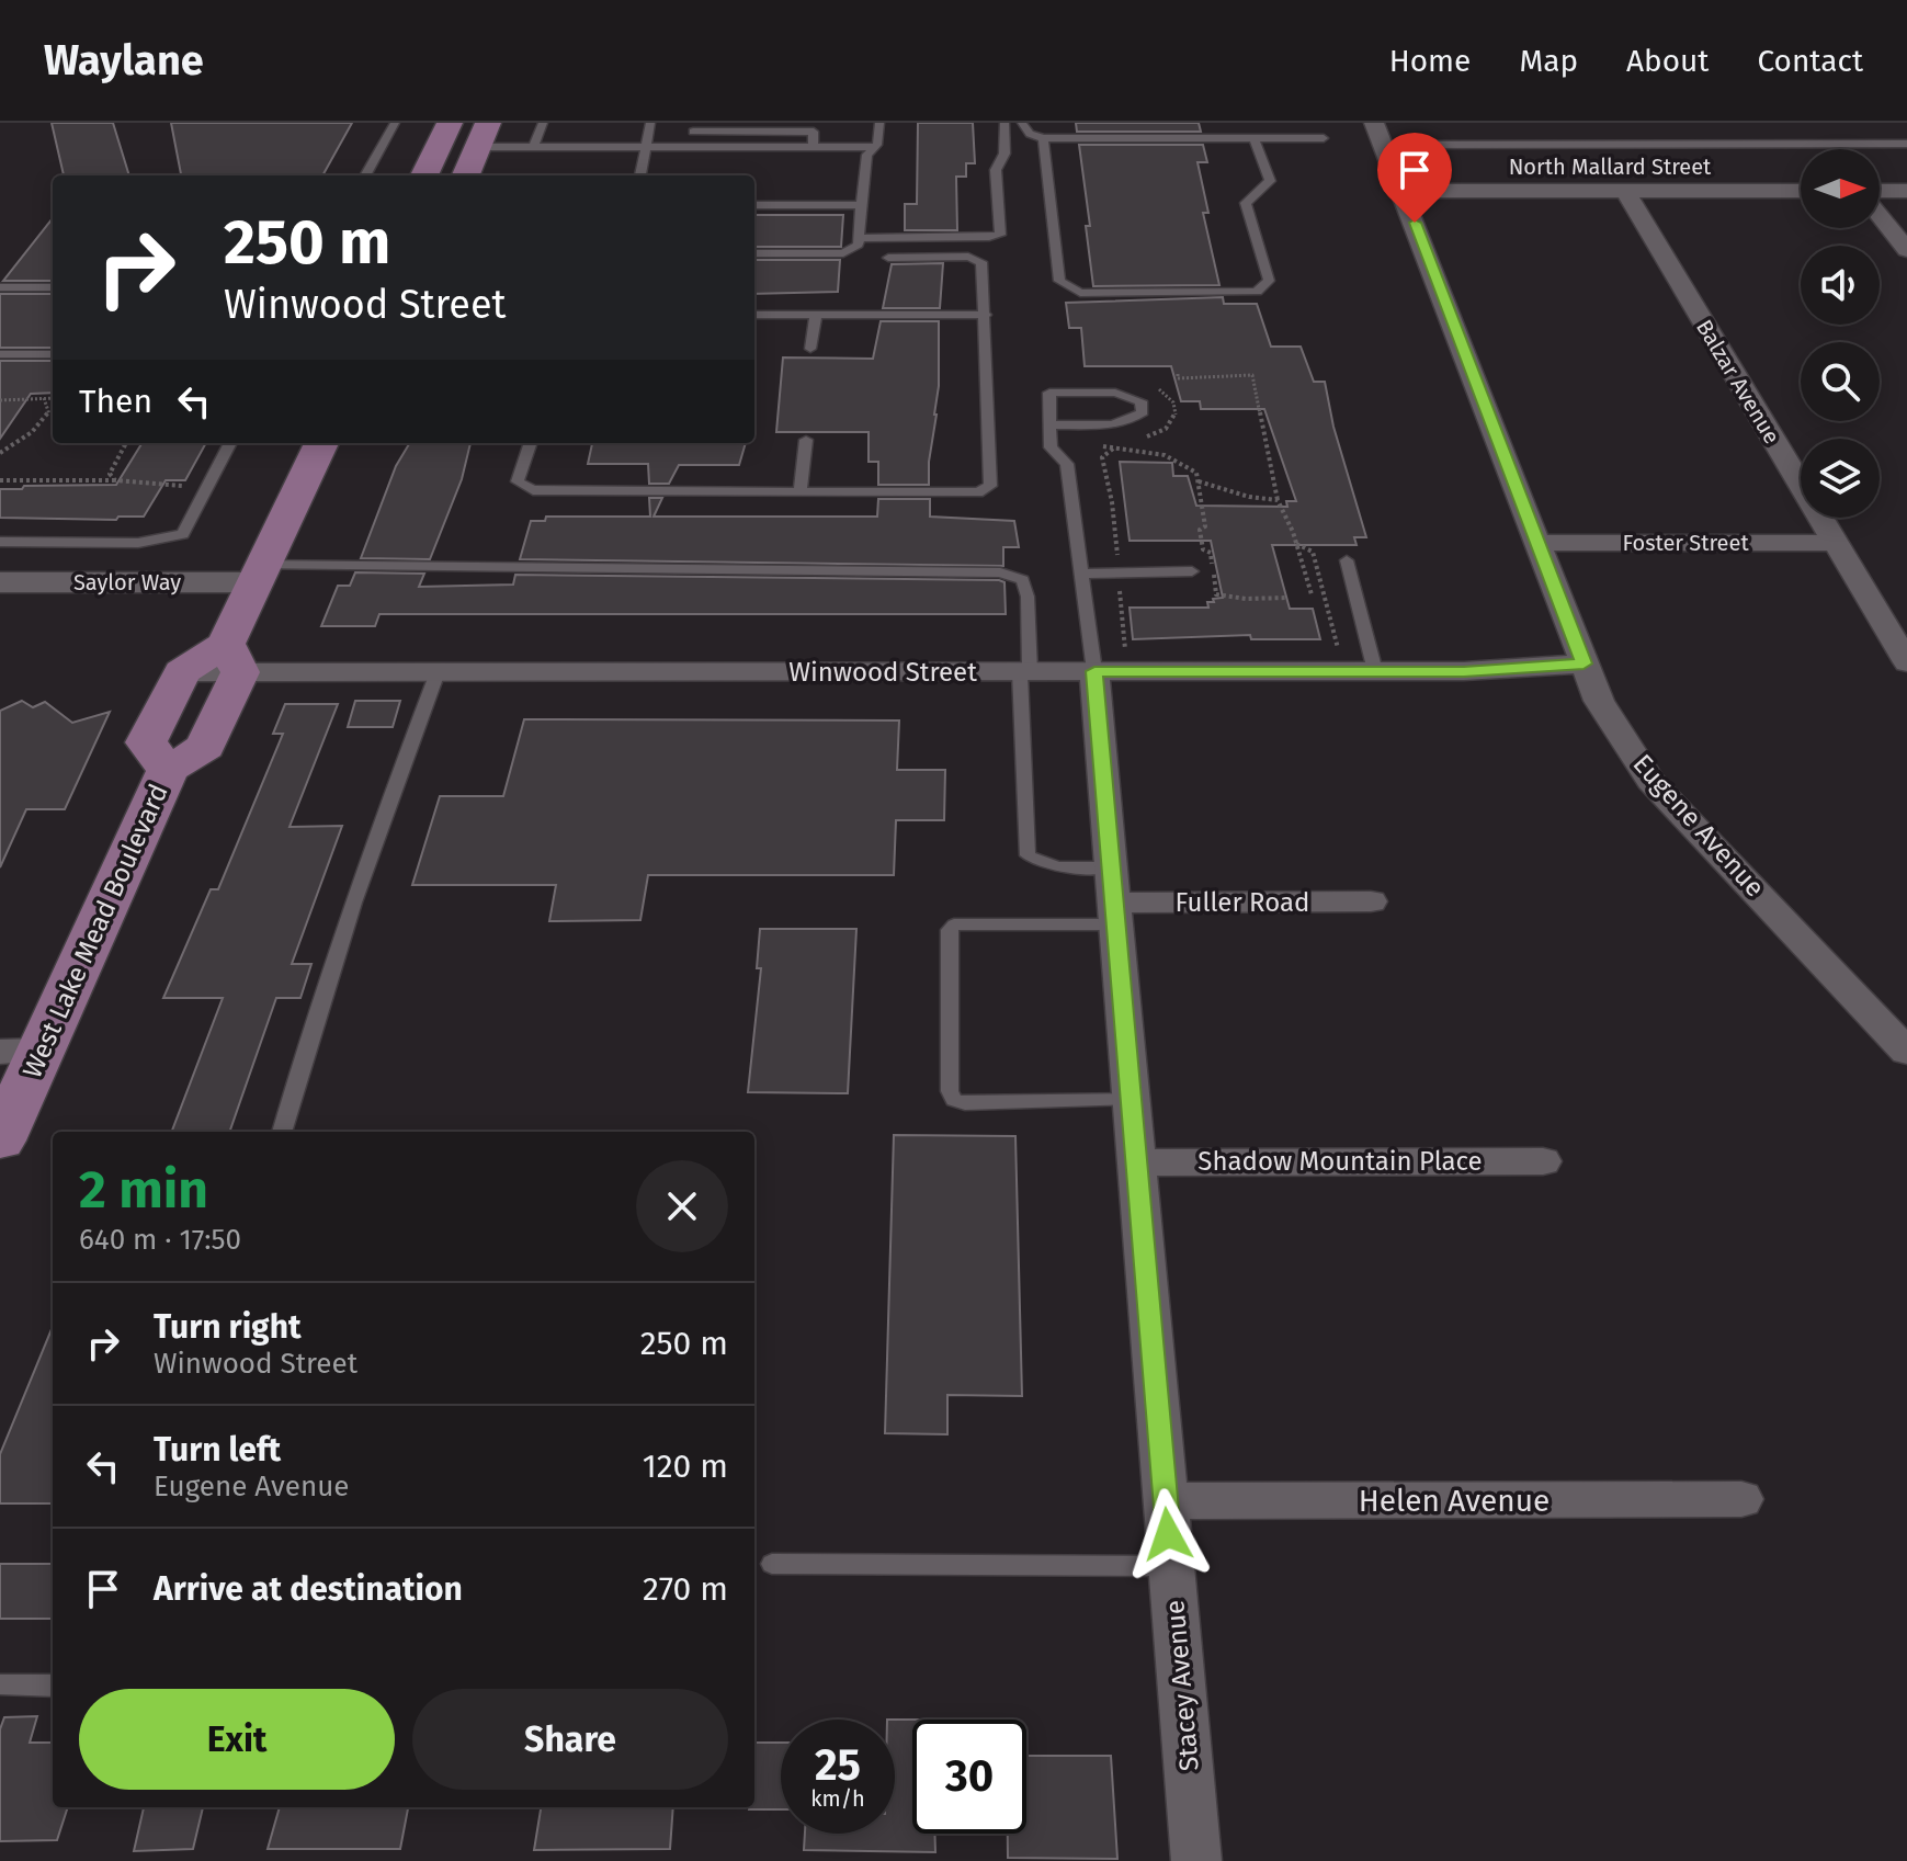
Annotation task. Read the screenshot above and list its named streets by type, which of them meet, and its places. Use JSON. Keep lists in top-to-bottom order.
{
  "streets": {
    "main road": ["West Lake Mead Boulevard"],
    "street": [
      "North Mallard Street",
      "Balzar Avenue",
      "Foster Street",
      "Saylor Way",
      "Winwood Street",
      "Eugene Avenue",
      "Fuller Road",
      "Shadow Mountain Place",
      "Helen Avenue",
      "Stacey Avenue"
    ]
  },
  "crossings": [
    ["North Mallard Street", "Balzar Avenue"],
    ["North Mallard Street", "Eugene Avenue"],
    ["Balzar Avenue", "Foster Street"],
    ["Foster Street", "Eugene Avenue"],
    ["Saylor Way", "West Lake Mead Boulevard"],
    ["Winwood Street", "Eugene Avenue"],
    ["Winwood Street", "West Lake Mead Boulevard"],
    ["Winwood Street", "Stacey Avenue"],
    ["Fuller Road", "Stacey Avenue"],
    ["Shadow Mountain Place", "Stacey Avenue"],
    ["Helen Avenue", "Stacey Avenue"]
  ],
  "north": "right",
  "page": {
    "header": "Waylane",
    "nav": [
      "Home",
      "Map",
      "About",
      "Contact"
    ],
    "turn": ["250 m", "Winwood Street"],
    "then": "Then",
    "heading": ["2 min", "640 m · 17:50"],
    "list": [
      {
        "name": "Turn right",
        "note": "Winwood Street",
        "value": "250 m"
      },
      {
        "name": "Turn left",
        "note": "Eugene Avenue",
        "value": "120 m"
      },
      {
        "name": "Arrive at destination",
        "value": "270 m"
      }
    ],
    "buttons": ["Exit", "Share"],
    "speed": "25 km/h",
    "limit": "30"
  }
}
